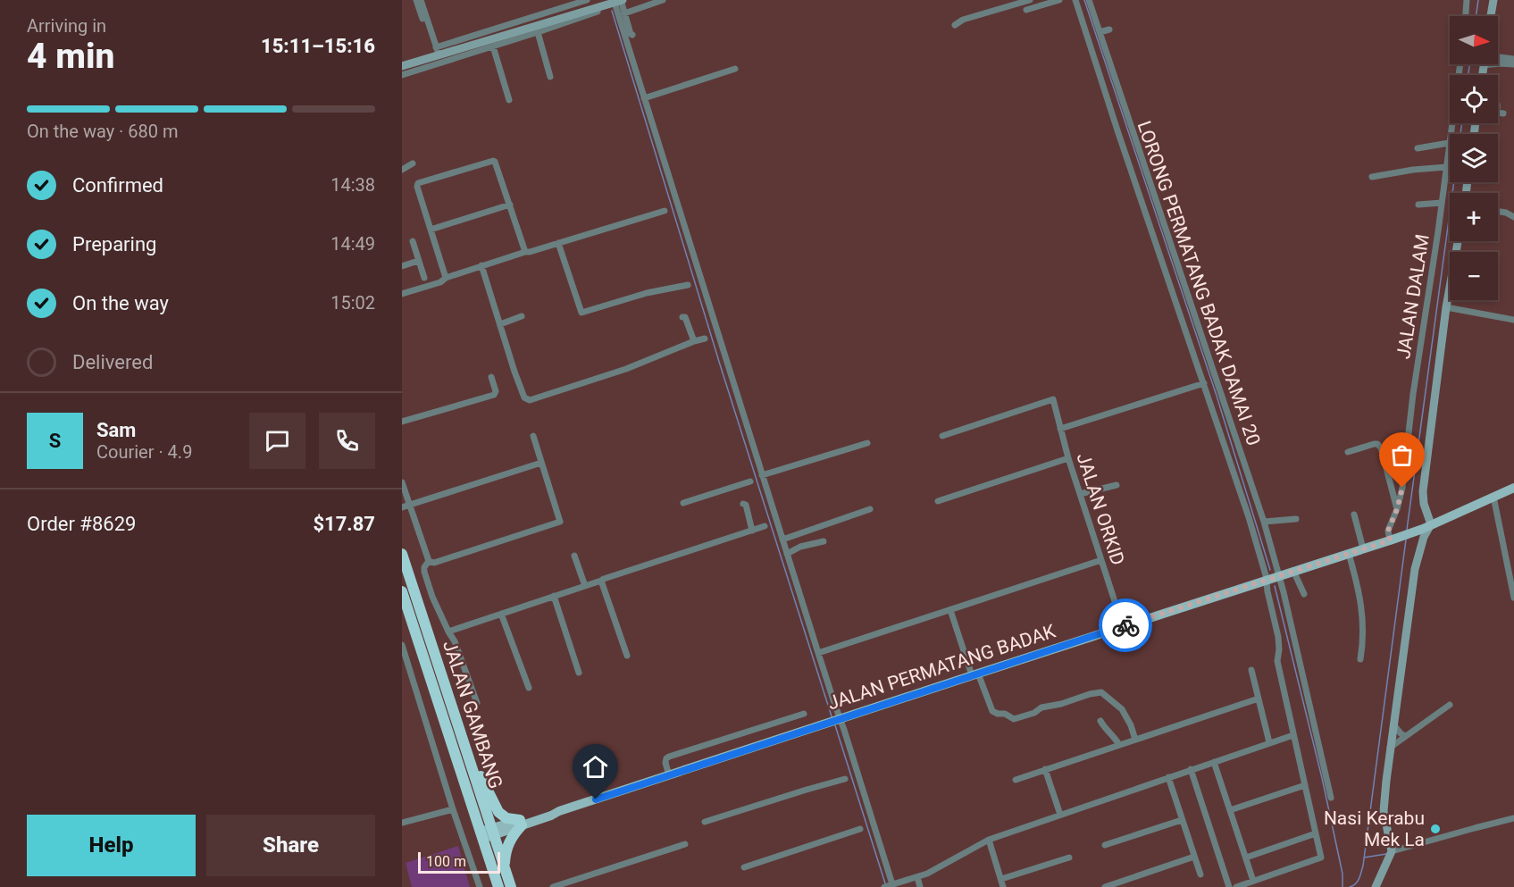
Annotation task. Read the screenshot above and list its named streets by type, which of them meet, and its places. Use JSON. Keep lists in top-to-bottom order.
{
  "streets": {
    "highway": ["JALAN GAMBANG"],
    "main road": ["JALAN PERMATANG BADAK"],
    "street": ["LORONG PERMATANG BADAK DAMAI 20", "JALAN DALAM", "JALAN ORKID"]
  },
  "crossings": [
    ["LORONG PERMATANG BADAK DAMAI 20", "JALAN PERMATANG BADAK"],
    ["JALAN DALAM", "JALAN PERMATANG BADAK"],
    ["JALAN ORKID", "JALAN PERMATANG BADAK"],
    ["JALAN PERMATANG BADAK", "JALAN GAMBANG"]
  ],
  "places": ["Nasi Kerabu Mek La"],
  "scale_bar": "100 m",
  "north": "right",
  "page": {
    "heading": ["4 min", "Arriving in", "15:11–15:16"],
    "panel": [
      "Sam",
      "Courier · 4.9",
      "Order #8629",
      "$17.87"
    ],
    "map_buttons": ["+", "−"],
    "bar": "On the way · 680 m",
    "list": [
      ["Confirmed", "14:38"],
      ["Preparing", "14:49"],
      ["On the way", "15:02"],
      "Delivered"
    ],
    "round": "S",
    "buttons": ["Help", "Share"],
    "scale": "100 m"
  }
}
